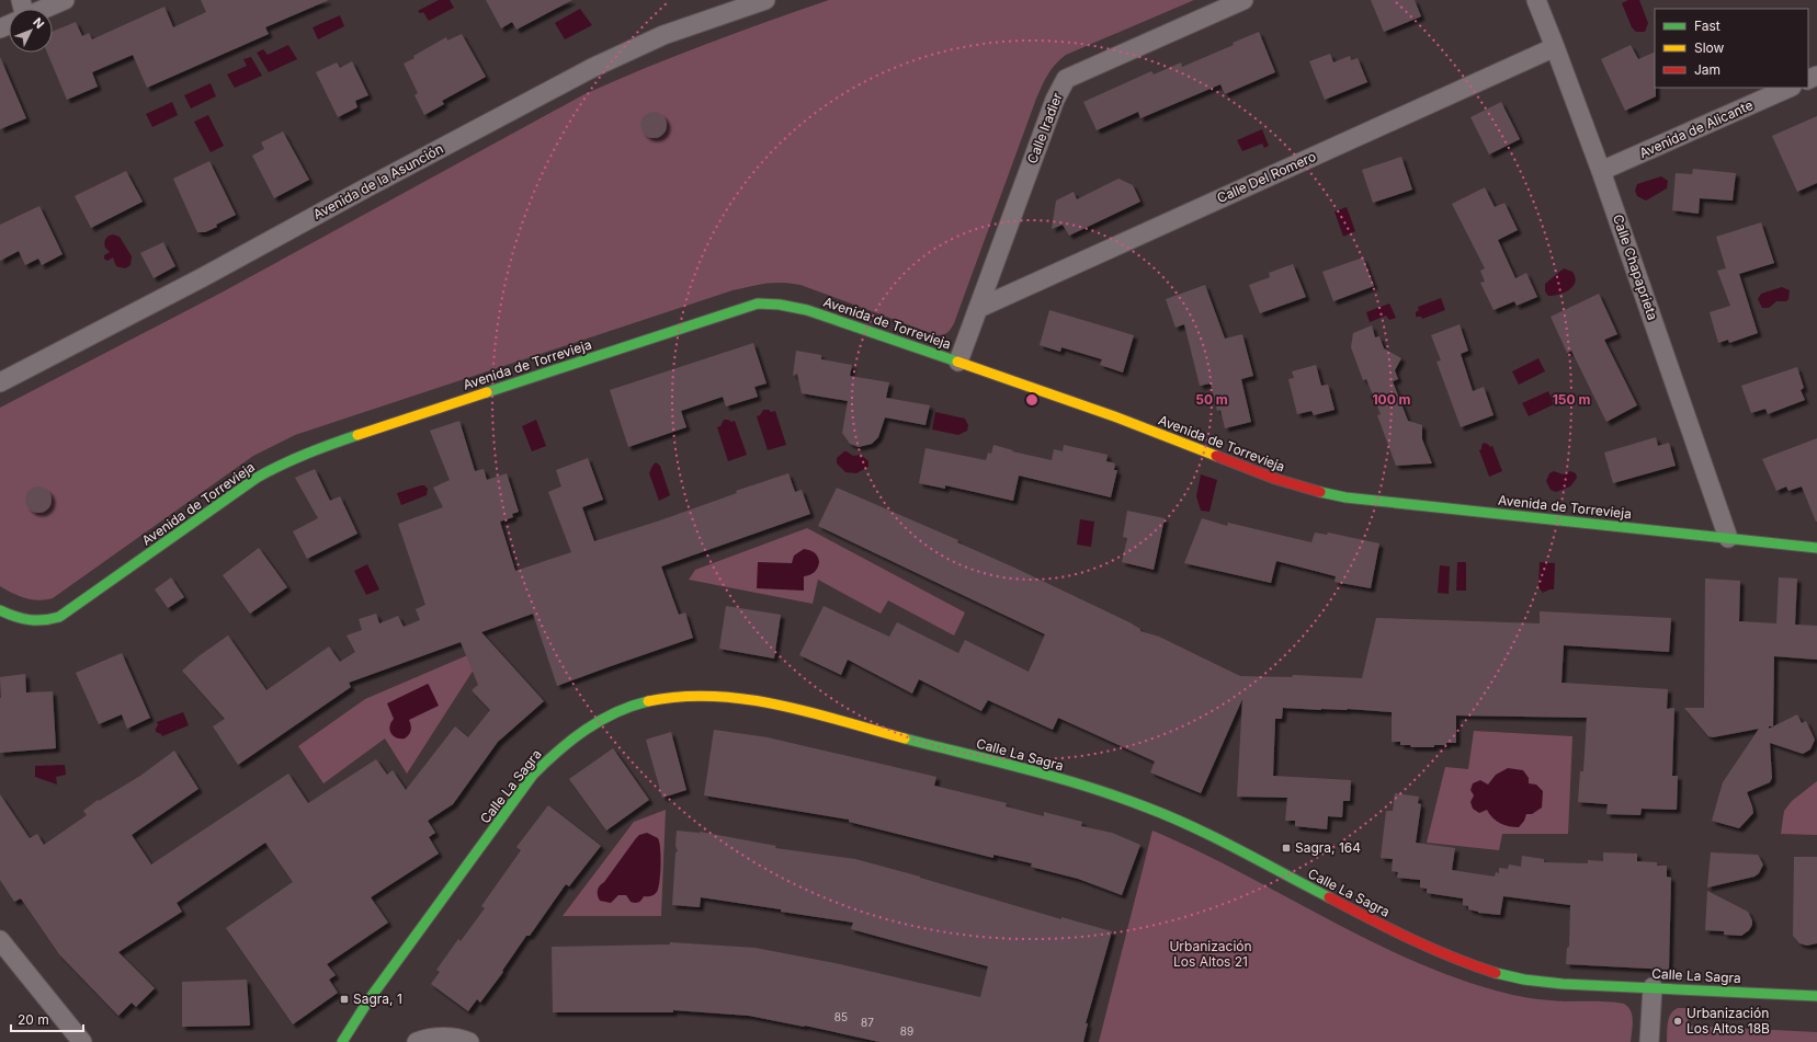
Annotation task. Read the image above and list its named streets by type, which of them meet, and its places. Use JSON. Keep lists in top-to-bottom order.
{
  "streets": {
    "street": [
      "Calle Iradier",
      "Avenida de Alicante",
      "Calle Del Romero",
      "Avenida de la Asunción",
      "Calle Chapaprieta",
      "Avenida de Torrevieja",
      "Calle La Sagra"
    ]
  },
  "crossings": [
    ["Calle Iradier", "Calle Del Romero"],
    ["Calle Iradier", "Avenida de Torrevieja"],
    ["Avenida de Alicante", "Calle Chapaprieta"],
    ["Calle Del Romero", "Calle Chapaprieta"],
    ["Calle Chapaprieta", "Avenida de Torrevieja"]
  ],
  "parks": ["Urbanización Los Altos 21"],
  "places": {
    "transit": ["Sagra, 164", "Sagra, 1"],
    "other": ["Urbanización Los Altos 18B"]
  },
  "house_numbers": ["85", "87", "89"],
  "legend": ["Fast", "Slow", "Jam"],
  "scale_bar": "20 m",
  "north": "top right",
  "rings": ["50 m", "100 m", "150 m"]
}
